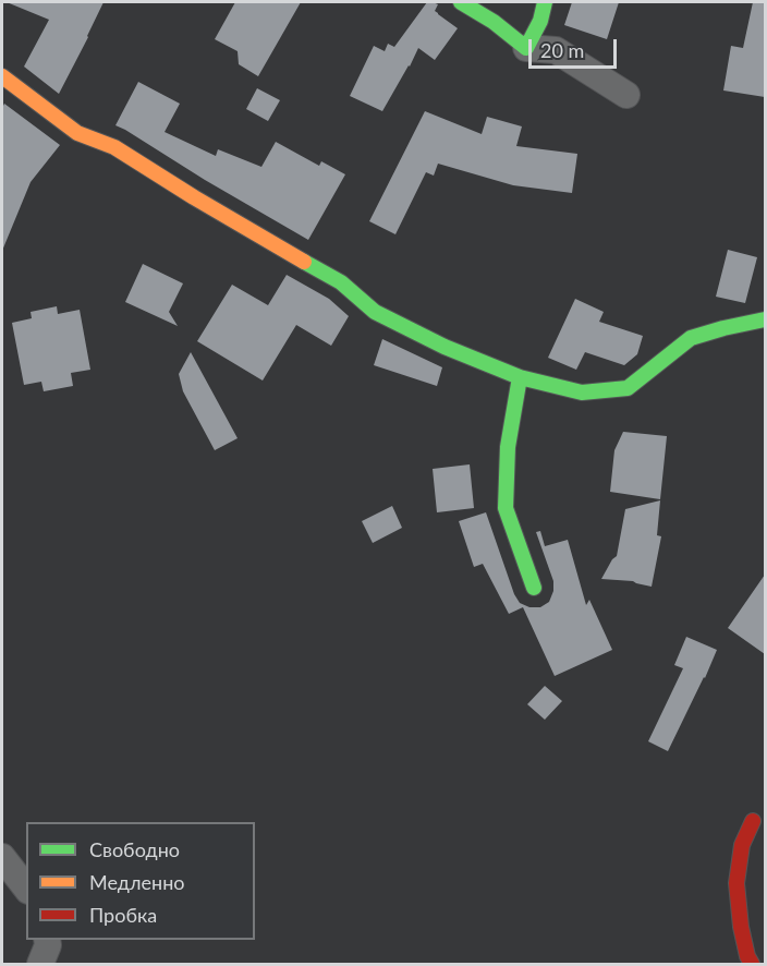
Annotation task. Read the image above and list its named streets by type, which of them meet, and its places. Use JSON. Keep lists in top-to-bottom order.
{
  "legend": ["Свободно", "Медленно", "Пробка"],
  "scale_bar": "20 m"
}
